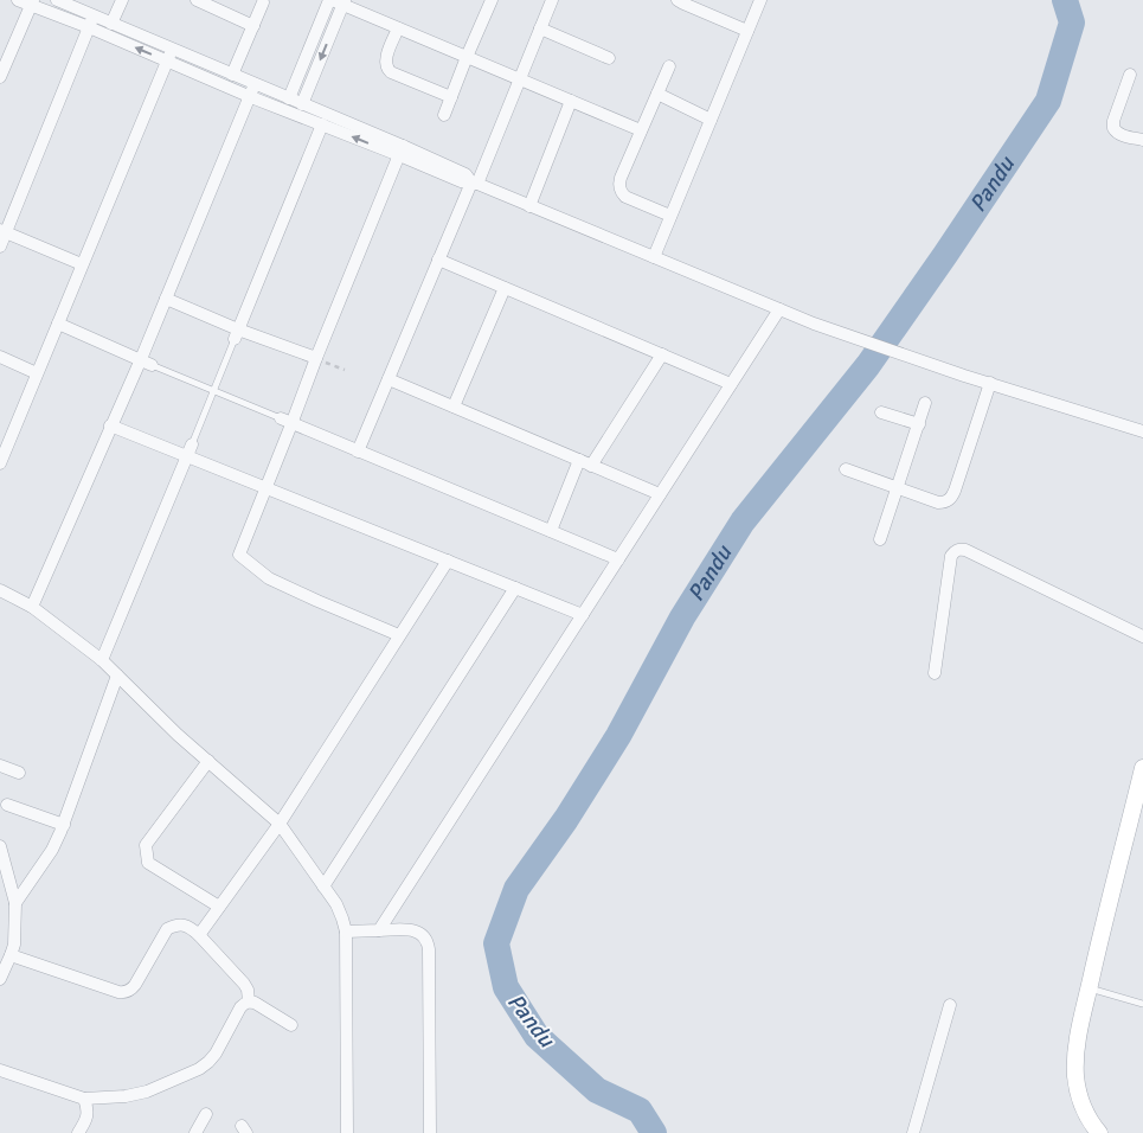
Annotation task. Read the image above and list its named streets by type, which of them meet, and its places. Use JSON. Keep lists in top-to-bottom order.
{
  "water": ["Pandu"]
}
